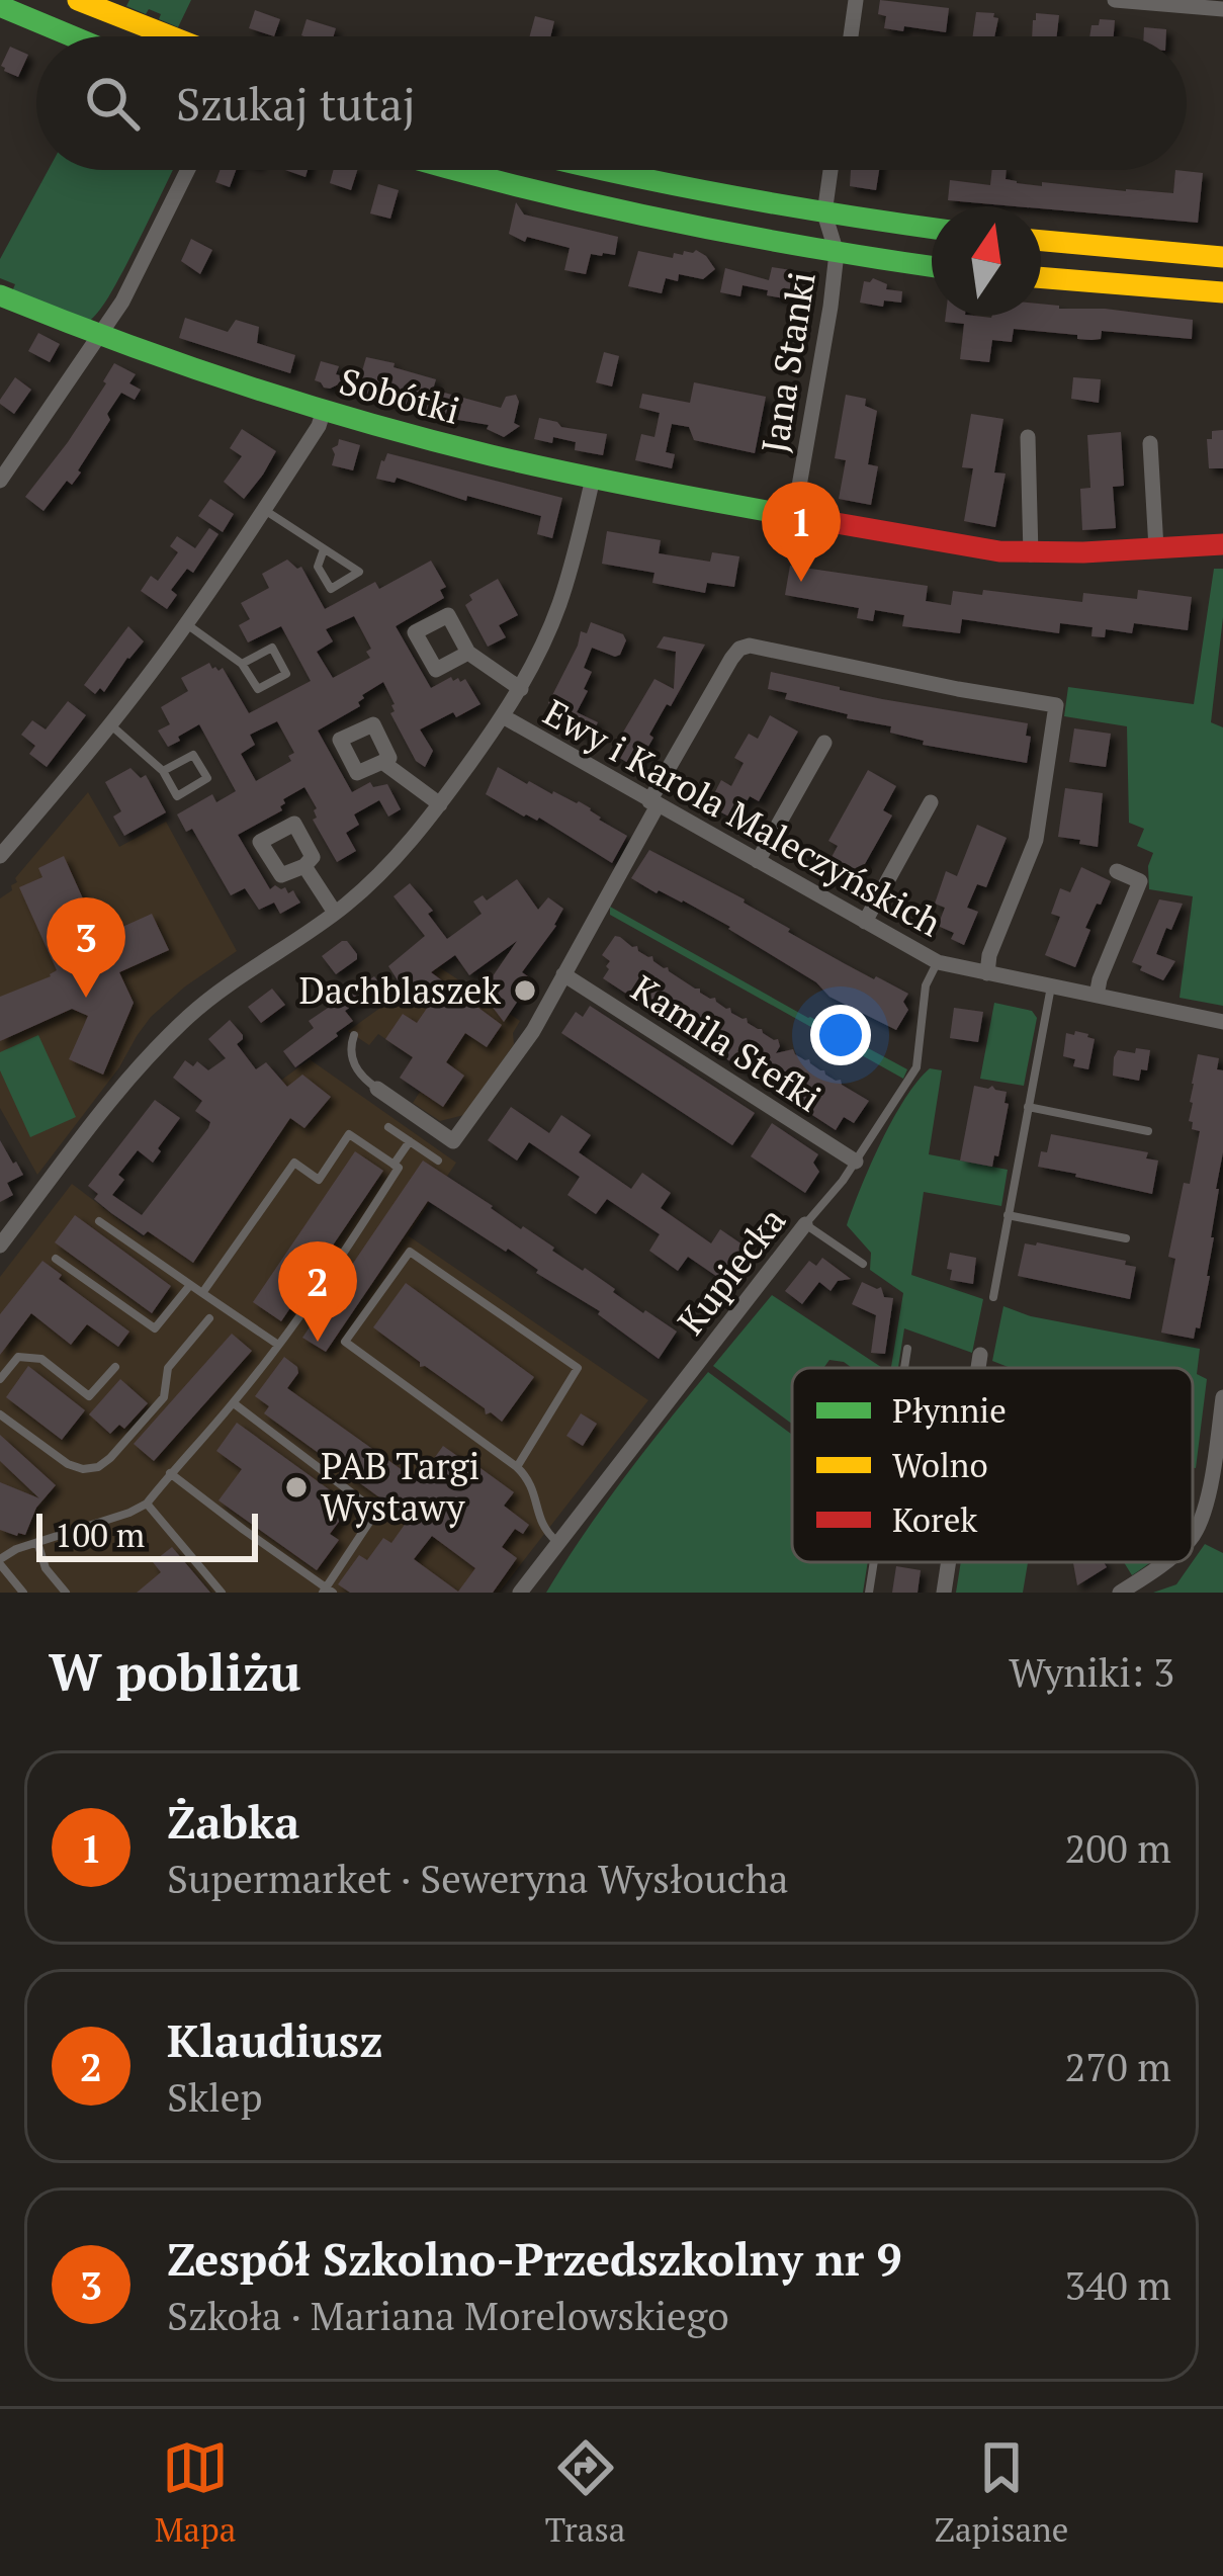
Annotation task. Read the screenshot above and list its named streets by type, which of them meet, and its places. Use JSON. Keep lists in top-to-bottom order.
{
  "streets": {
    "street": [
      "Jana Stanki",
      "Sobótki",
      "Ewy i Karola Maleczyńskich",
      "Kamila Stefki",
      "Kupiecka"
    ]
  },
  "crossings": [
    ["Jana Stanki", "Sobótki"],
    ["Ewy i Karola Maleczyńskich", "Kupiecka"],
    ["Kamila Stefki", "Kupiecka"]
  ],
  "places": ["Dachblaszek", "PAB Targi Wystawy"],
  "legend": ["Płynnie", "Wolno", "Korek"],
  "scale_bar": "100 m",
  "north": "top",
  "page": {
    "search": "Szukaj tutaj",
    "pins": ["1", "3", "2"],
    "scale": "100 m",
    "heading": ["W pobliżu", "Wyniki: 3"],
    "list": [
      {
        "mark": "1",
        "name": "Żabka",
        "note": "Supermarket · Seweryna Wysłoucha",
        "value": "200 m"
      },
      {
        "mark": "2",
        "name": "Klaudiusz",
        "note": "Sklep",
        "value": "270 m"
      },
      {
        "mark": "3",
        "name": "Zespół Szkolno-Przedszkolny nr 9",
        "note": "Szkoła · Mariana Morelowskiego",
        "value": "340 m"
      }
    ],
    "nav": ["Mapa", "Trasa", "Zapisane"]
  }
}
